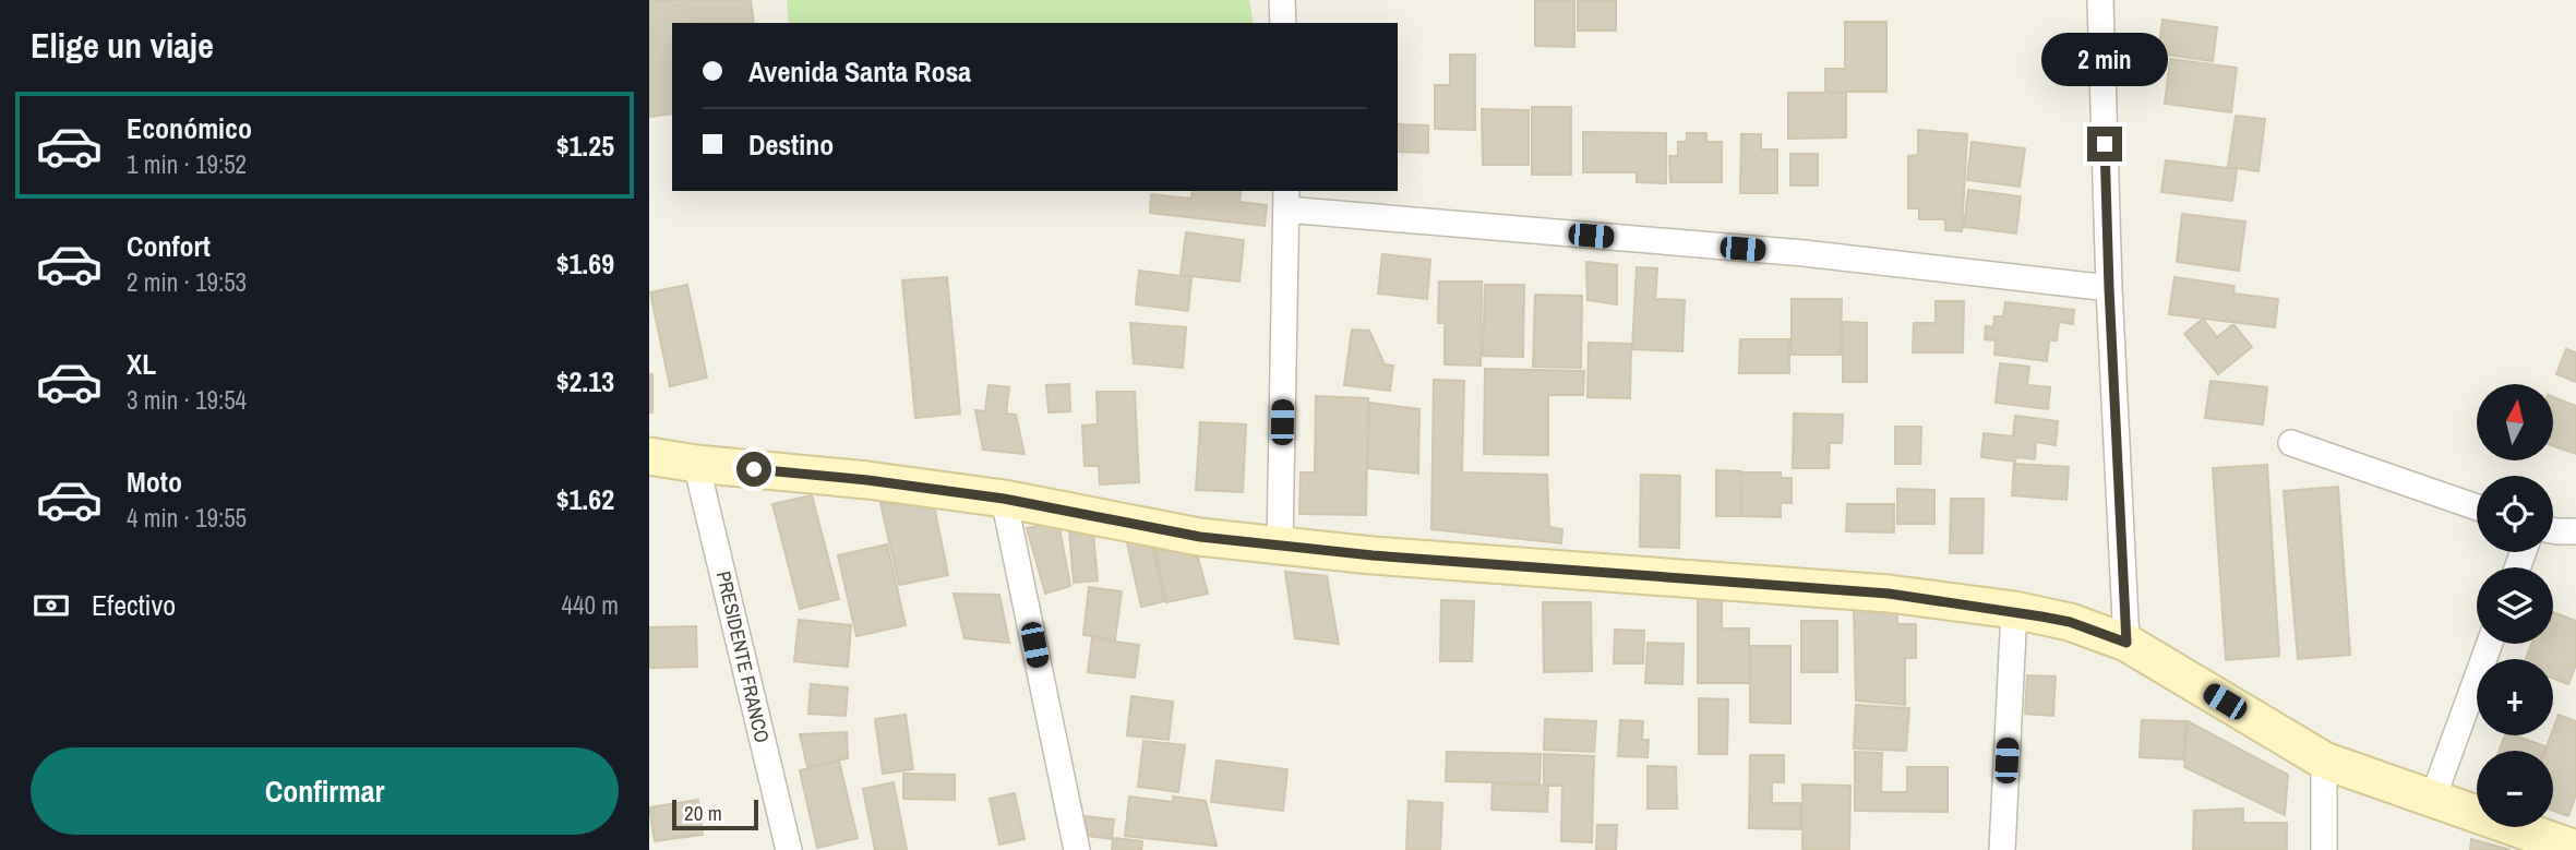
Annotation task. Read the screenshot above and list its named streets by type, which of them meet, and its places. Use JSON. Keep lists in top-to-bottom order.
{
  "streets": {
    "street": ["PRESIDENTE FRANCO"]
  },
  "scale_bar": "20 m",
  "north": "top",
  "page": {
    "heading": "Elige un viaje",
    "banner": ["Avenida Santa Rosa", "Destino"],
    "bubble": "2 min",
    "list": [
      {
        "name": "Económico",
        "note": "1 min · 19:52",
        "value": "$1.25"
      },
      {
        "name": "Confort",
        "note": "2 min · 19:53",
        "value": "$1.69"
      },
      {
        "name": "XL",
        "note": "3 min · 19:54",
        "value": "$2.13"
      },
      {
        "name": "Moto",
        "note": "4 min · 19:55",
        "value": "$1.62"
      }
    ],
    "map_buttons": ["+", "−"],
    "pay": ["Efectivo", "440 m"],
    "buttons": "Confirmar",
    "scale": "20 m"
  }
}
